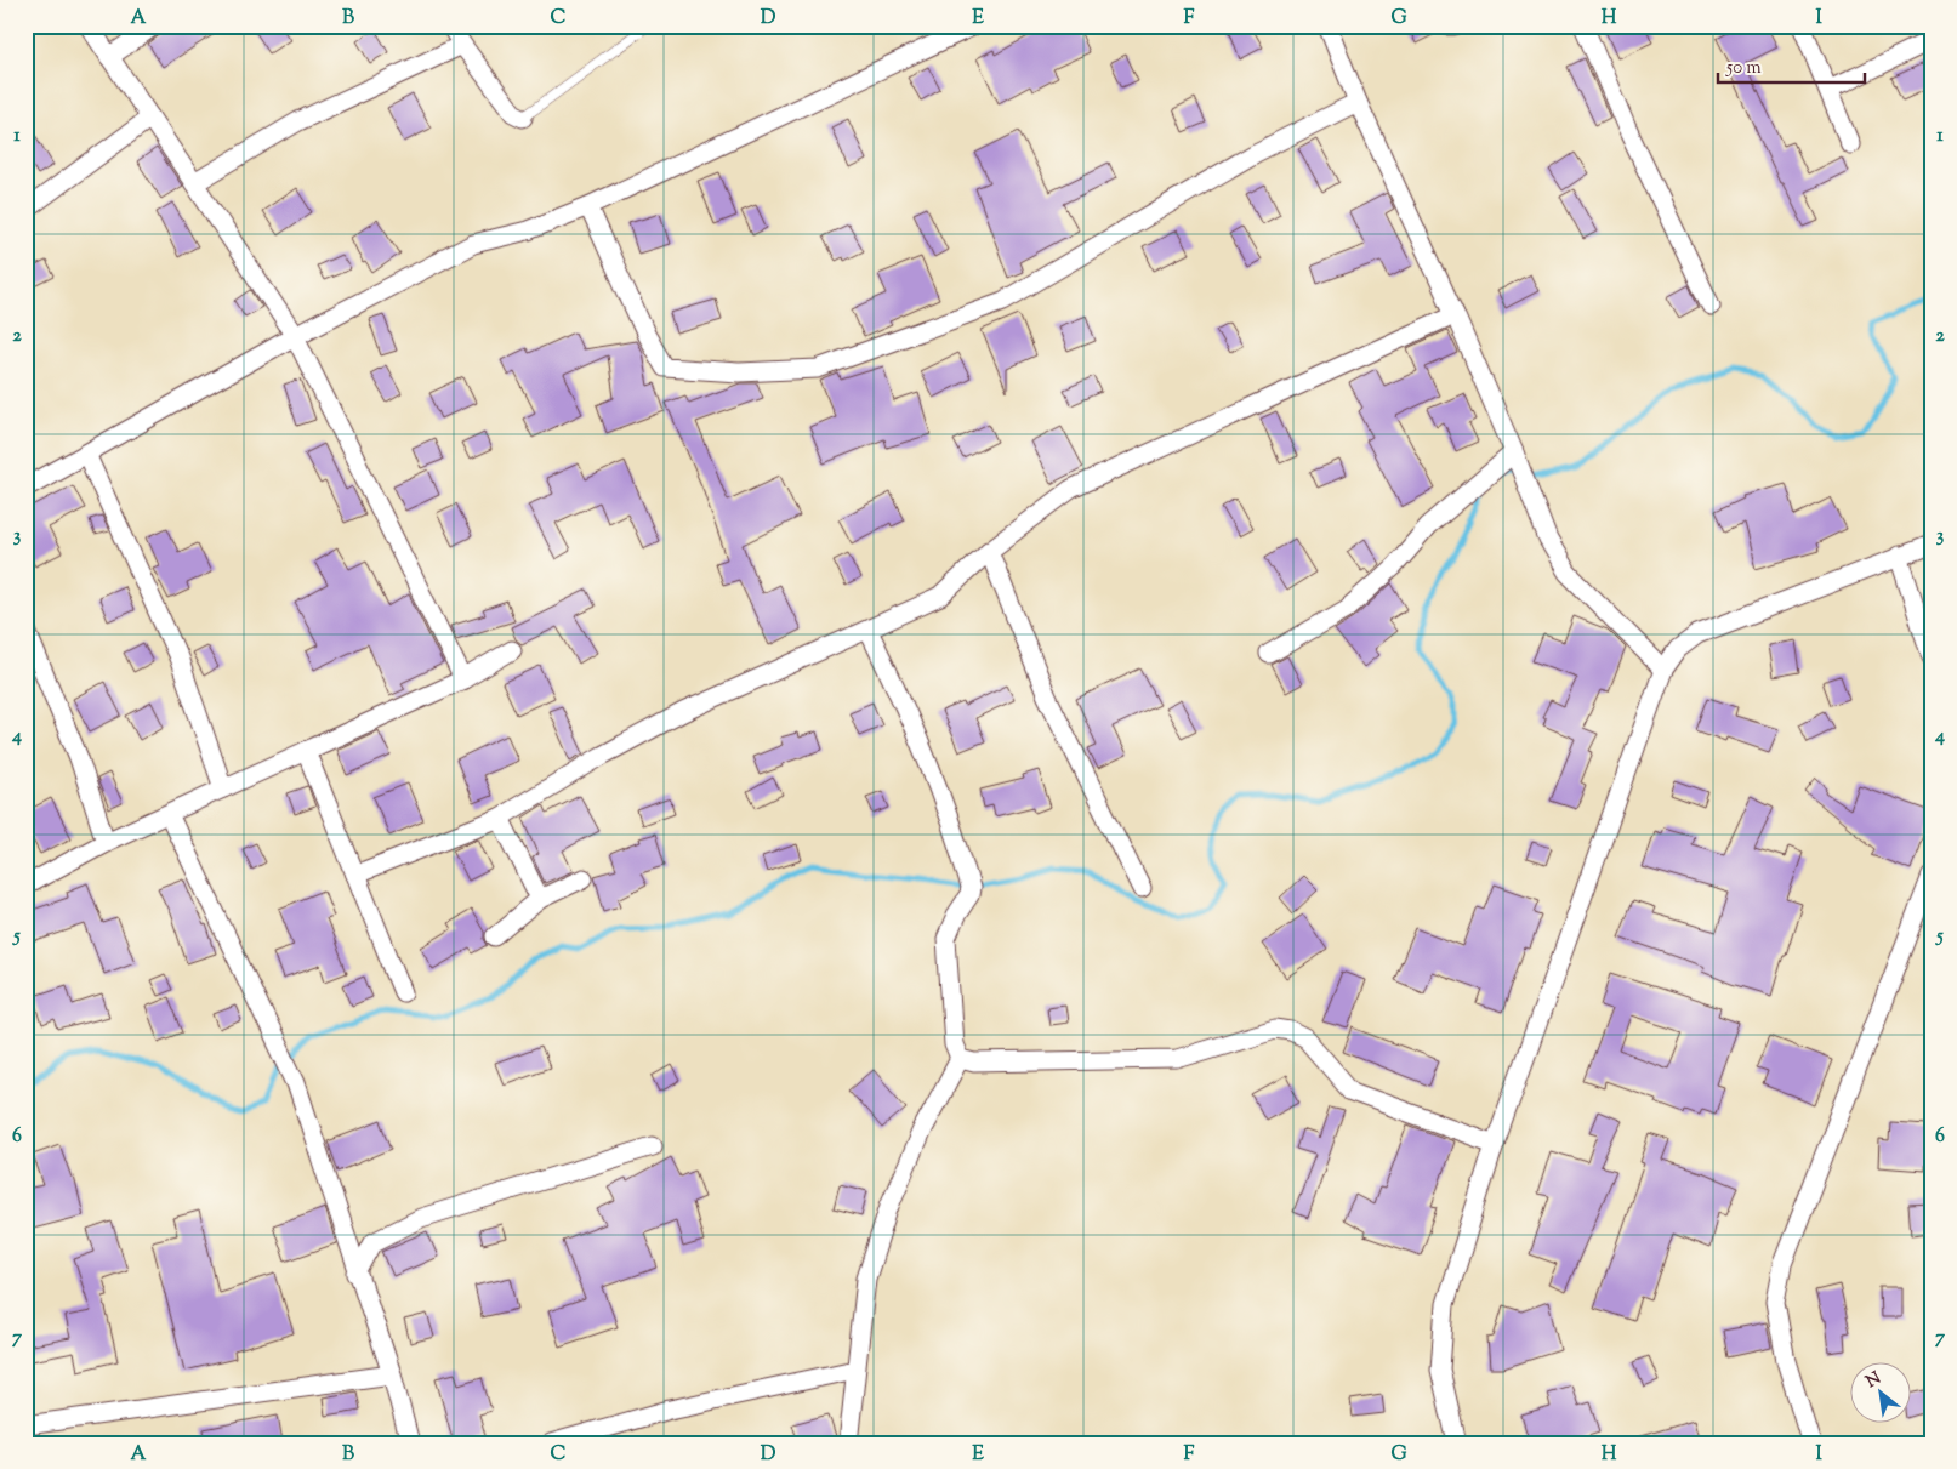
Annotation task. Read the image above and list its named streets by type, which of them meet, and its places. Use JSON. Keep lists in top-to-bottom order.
{
  "scale_bar": "50 m",
  "north": "top left",
  "grid": {
    "columns": [
      "A",
      "B",
      "C",
      "D",
      "E",
      "F",
      "G",
      "H",
      "I"
    ],
    "rows": [
      "1",
      "2",
      "3",
      "4",
      "5",
      "6",
      "7"
    ]
  }
}
